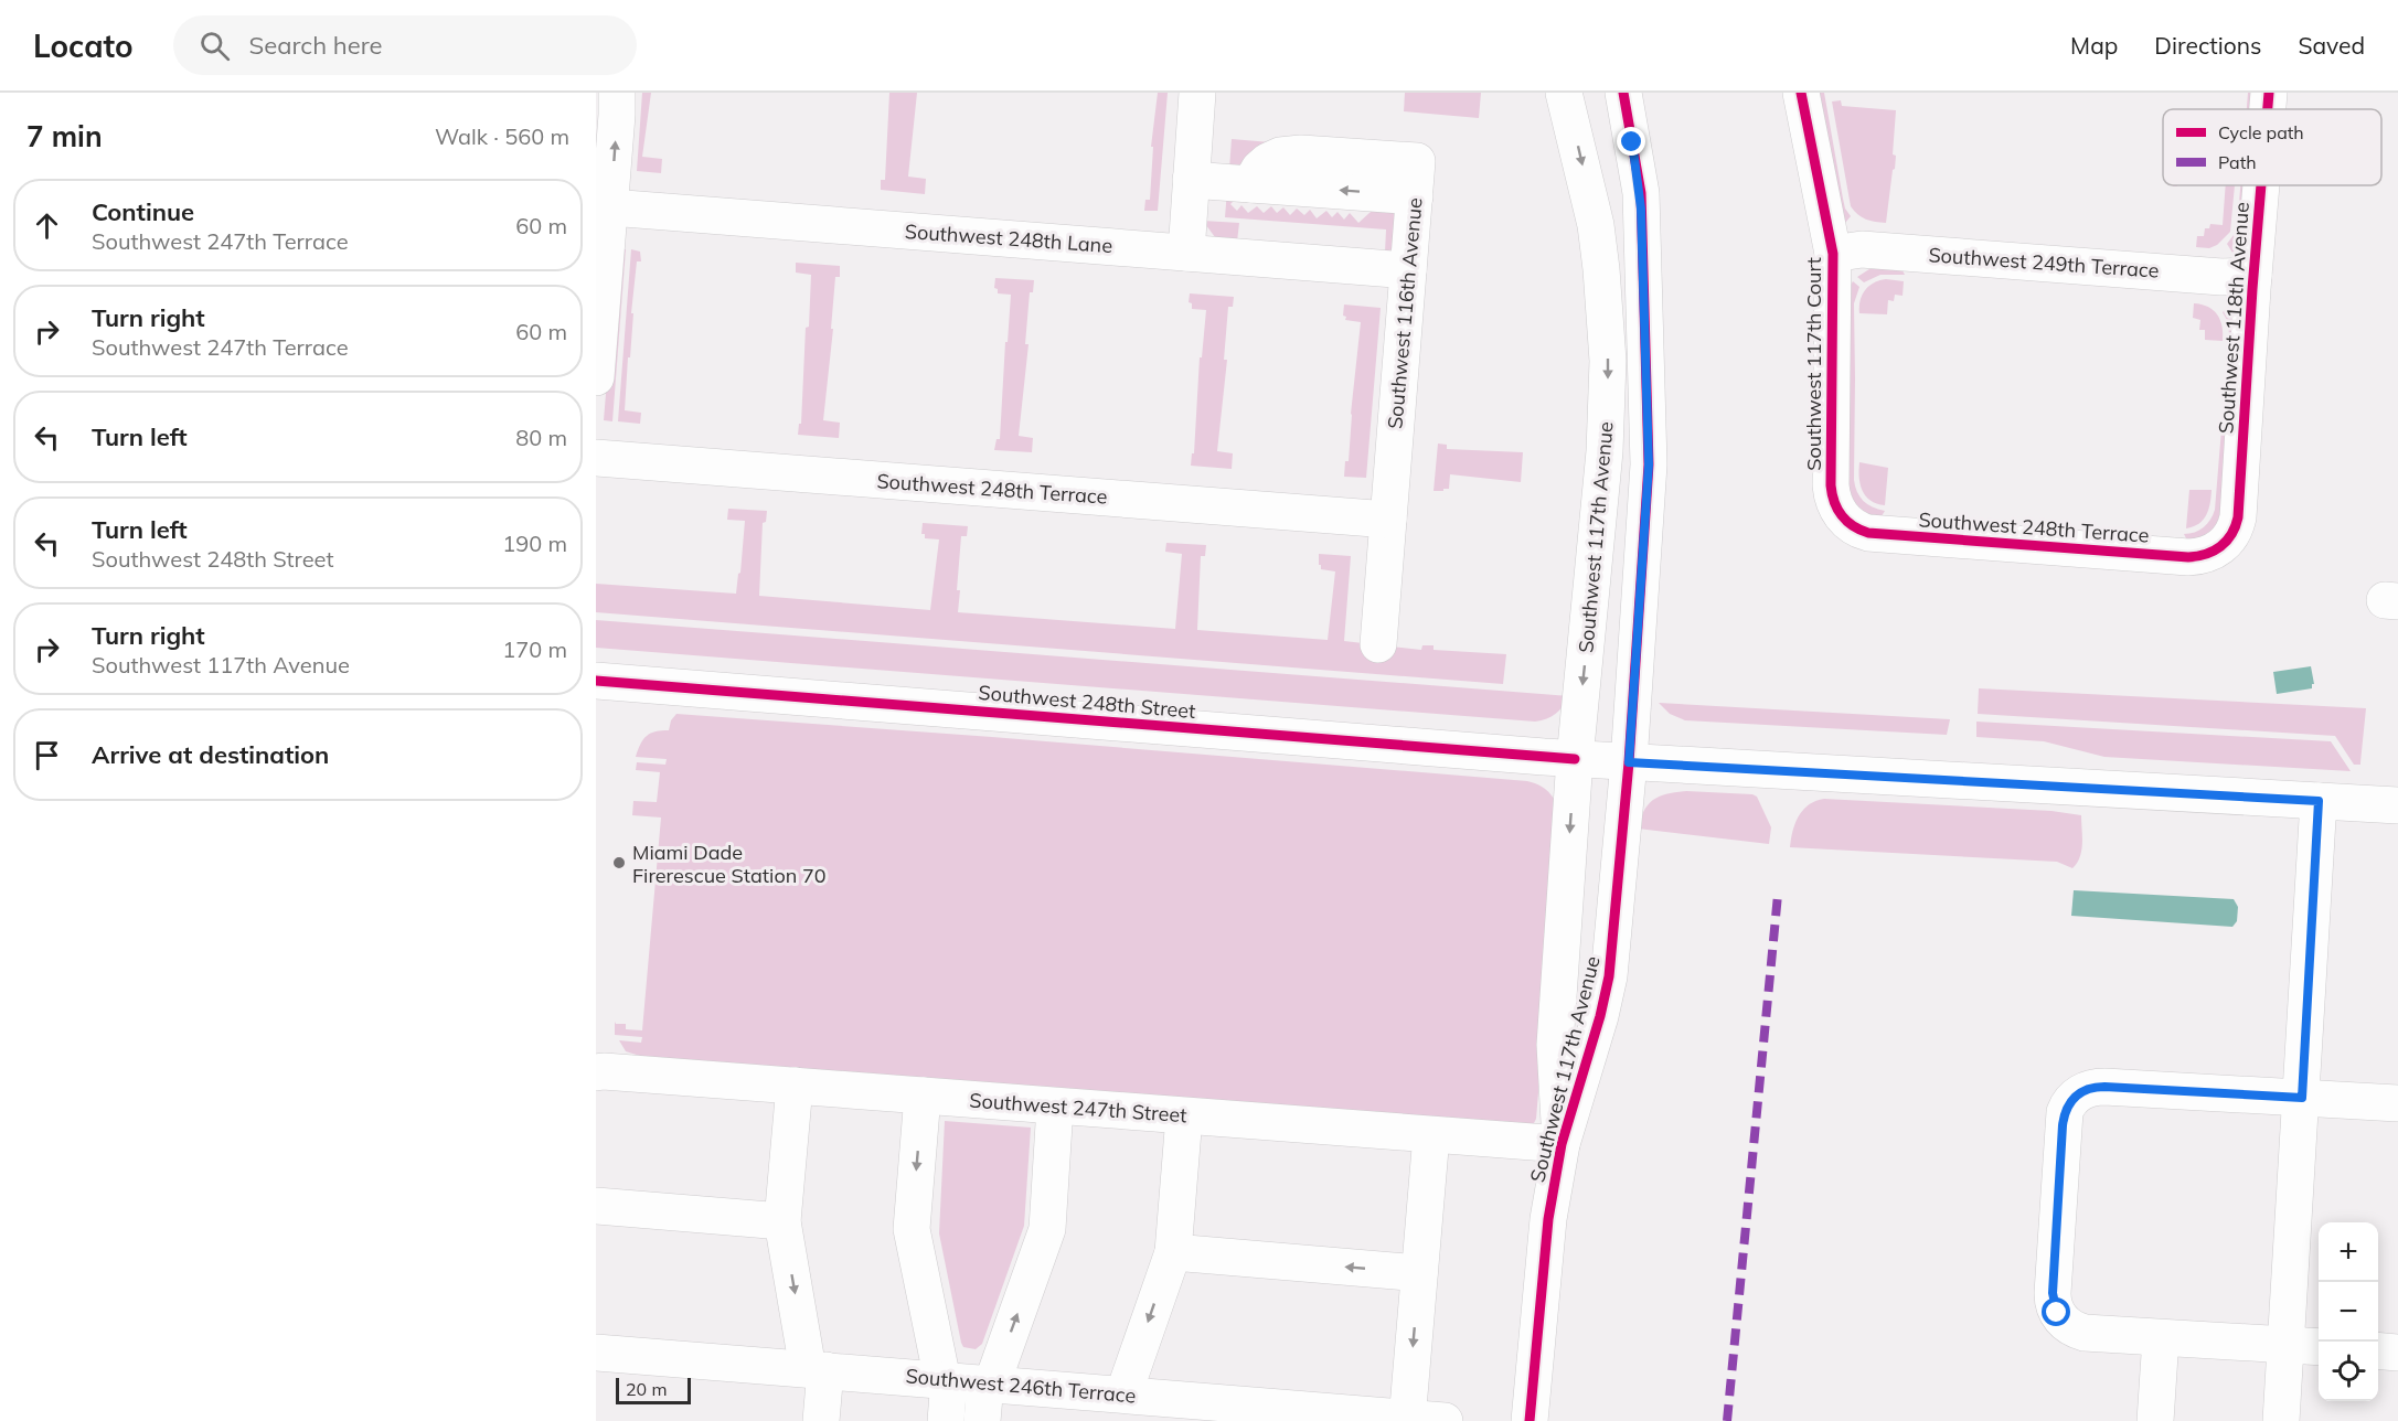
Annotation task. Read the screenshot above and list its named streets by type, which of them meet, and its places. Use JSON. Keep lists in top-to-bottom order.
{
  "streets": {
    "street": [
      "Southwest 248th Lane",
      "Southwest 249th Terrace",
      "Southwest 116th Avenue",
      "Southwest 118th Avenue",
      "Southwest 117th Court",
      "Southwest 248th Terrace",
      "Southwest 117th Avenue",
      "Southwest 248th Street",
      "Southwest 247th Street",
      "Southwest 246th Terrace"
    ]
  },
  "crossings": [
    ["Southwest 248th Lane", "Southwest 116th Avenue"],
    ["Southwest 249th Terrace", "Southwest 118th Avenue"],
    ["Southwest 249th Terrace", "Southwest 117th Court"],
    ["Southwest 116th Avenue", "Southwest 248th Terrace"],
    ["Southwest 118th Avenue", "Southwest 248th Terrace"],
    ["Southwest 117th Court", "Southwest 248th Terrace"],
    ["Southwest 117th Avenue", "Southwest 248th Street"],
    ["Southwest 117th Avenue", "Southwest 247th Street"]
  ],
  "places": ["Miami Dade Firerescue Station 70"],
  "legend": ["Cycle path", "Path"],
  "scale_bar": "20 m",
  "page": {
    "header": "Locato",
    "search": "Search here",
    "nav": ["Map", "Directions", "Saved"],
    "heading": ["7 min", "Walk · 560 m"],
    "list": [
      ["Continue", "Southwest 247th Terrace", "60 m"],
      ["Turn right", "Southwest 247th Terrace", "60 m"],
      ["Turn left", "80 m"],
      ["Turn left", "Southwest 248th Street", "190 m"],
      ["Turn right", "Southwest 117th Avenue", "170 m"],
      "Arrive at destination"
    ],
    "map_buttons": ["+", "−"],
    "scale": "20 m"
  }
}
